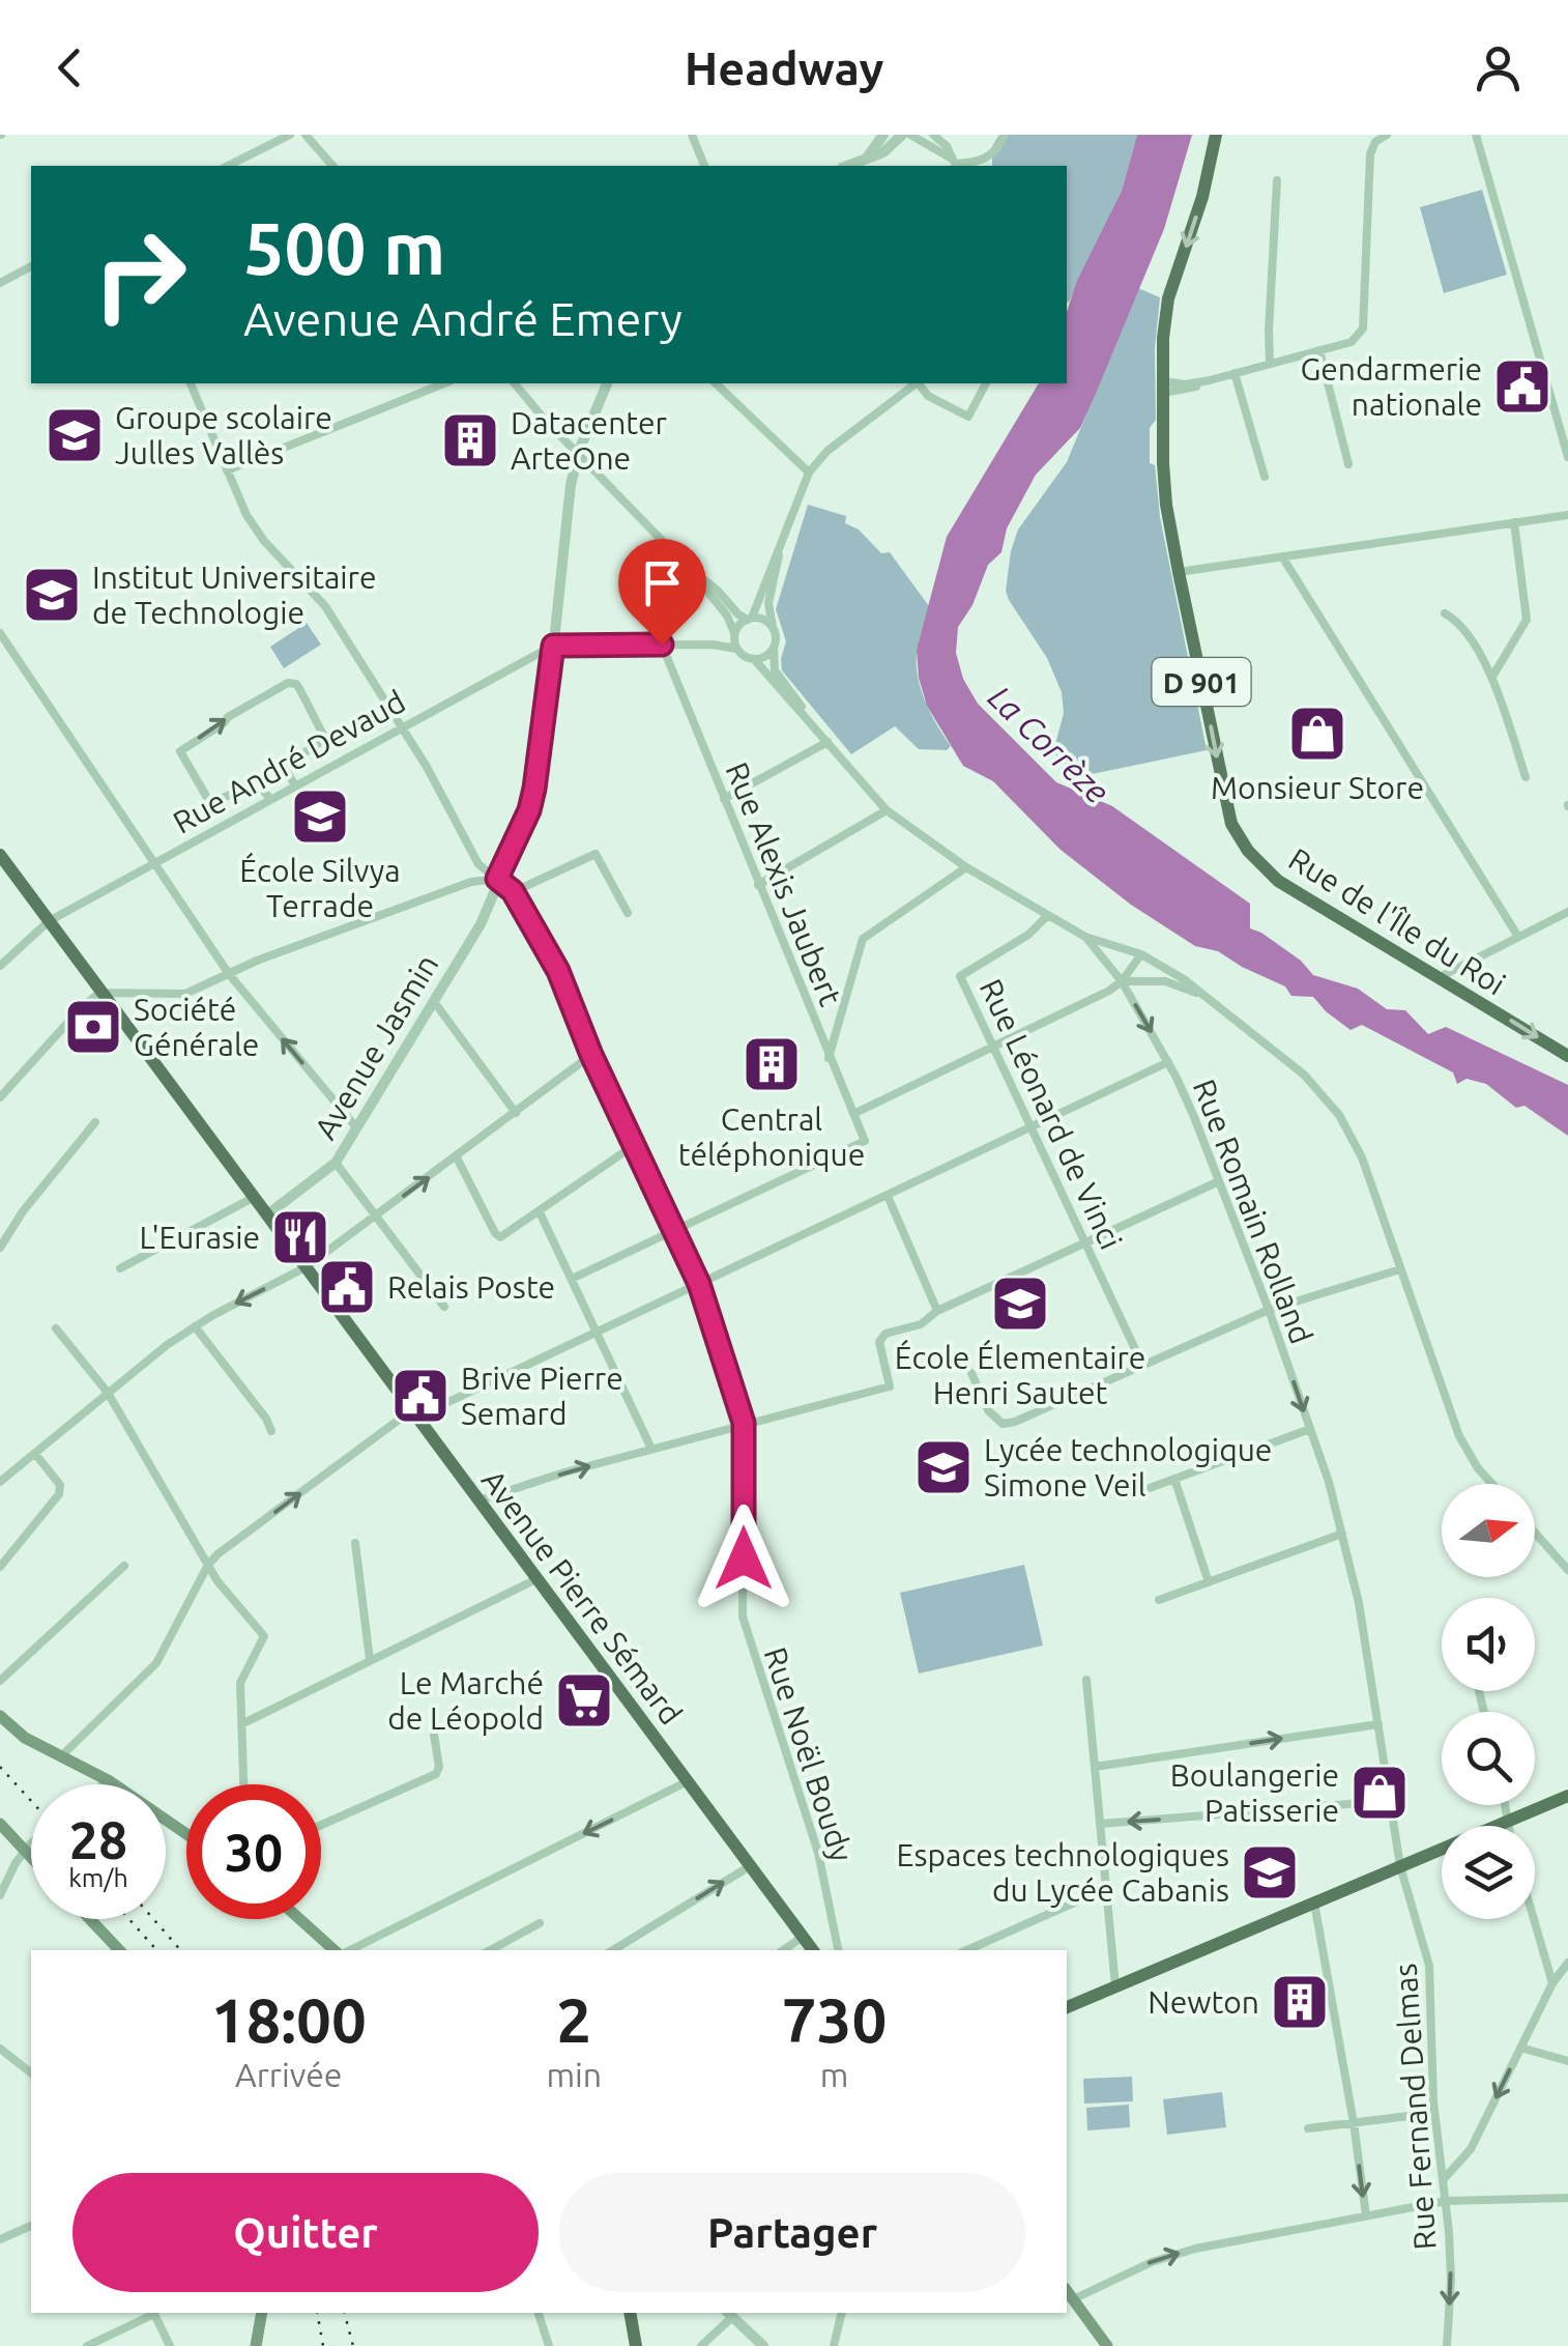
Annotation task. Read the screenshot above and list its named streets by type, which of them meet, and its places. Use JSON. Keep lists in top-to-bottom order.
{
  "streets": {
    "main road": ["D 901", "Rue de l'Île du Roi", "Avenue Pierre Sémard"],
    "street": [
      "Rue André Devaud",
      "Rue Alexis Jaubert",
      "Avenue Jasmin",
      "Rue Léonard de Vinci",
      "Rue Romain Rolland",
      "Rue Noël Boudy",
      "Rue Fernand Delmas"
    ]
  },
  "crossings": [
    ["Rue André Devaud", "Avenue Jasmin"],
    ["Rue André Devaud", "Avenue Pierre Sémard"],
    ["Rue André Devaud", "Rue Noël Boudy"],
    ["Rue Alexis Jaubert", "Rue Noël Boudy"],
    ["Avenue Jasmin", "Avenue Pierre Sémard"],
    ["Avenue Jasmin", "Rue Noël Boudy"],
    ["Rue Léonard de Vinci", "Rue Romain Rolland"],
    ["Rue Romain Rolland", "Rue Fernand Delmas"]
  ],
  "one_way": ["Rue de l'Île du Roi"],
  "water": ["La Corrèze"],
  "places": {
    "public building": ["Gendarmerie nationale", "Relais Poste", "Brive Pierre Semard"],
    "school or university": [
      "Groupe scolaire Julles Vallès",
      "Institut Universitaire de Technologie",
      "École Silvya Terrade",
      "École Élementaire Henri Sautet",
      "Lycée technologique Simone Veil",
      "Espaces technologiques du Lycée Cabanis"
    ],
    "building": ["Datacenter ArteOne", "Central téléphonique", "Newton"],
    "shop": ["Monsieur Store", "Boulangerie Patisserie"],
    "bank": ["Société Générale"],
    "restaurant": ["L'Eurasie"],
    "supermarket": ["Le Marché de Léopold"]
  },
  "north": "right",
  "page": {
    "header": "Headway",
    "turn": ["500 m", "Avenue André Emery"],
    "speed": "28 km/h",
    "limit": "30",
    "eta": [
      "18:00",
      "Arrivée",
      "2",
      "min",
      "730",
      "m"
    ],
    "buttons": ["Quitter", "Partager"]
  }
}
